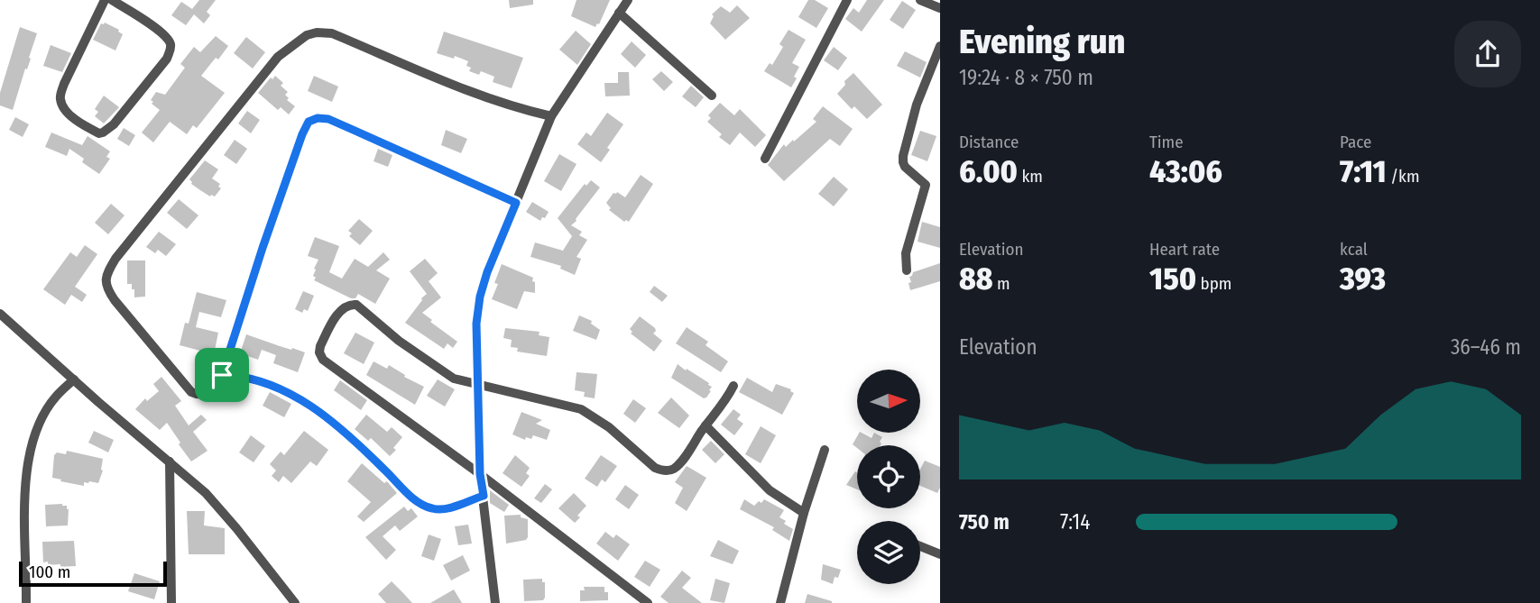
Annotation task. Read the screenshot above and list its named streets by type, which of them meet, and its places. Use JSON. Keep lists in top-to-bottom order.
{
  "scale_bar": "100 m",
  "north": "right",
  "page": {
    "heading": ["Evening run", "19:24 · 8 × 750 m"],
    "stats": [
      ["Distance", "6.00 km"],
      ["Time", "43:06"],
      ["Pace", "7:11 /km"],
      ["Elevation", "88 m"],
      ["Heart rate", "150 bpm"],
      ["kcal", "393"]
    ],
    "chart": ["Elevation", "36–46 m"],
    "list": [
      {
        "name": "750 m",
        "note": "7:14"
      }
    ],
    "scale": "100 m"
  }
}
